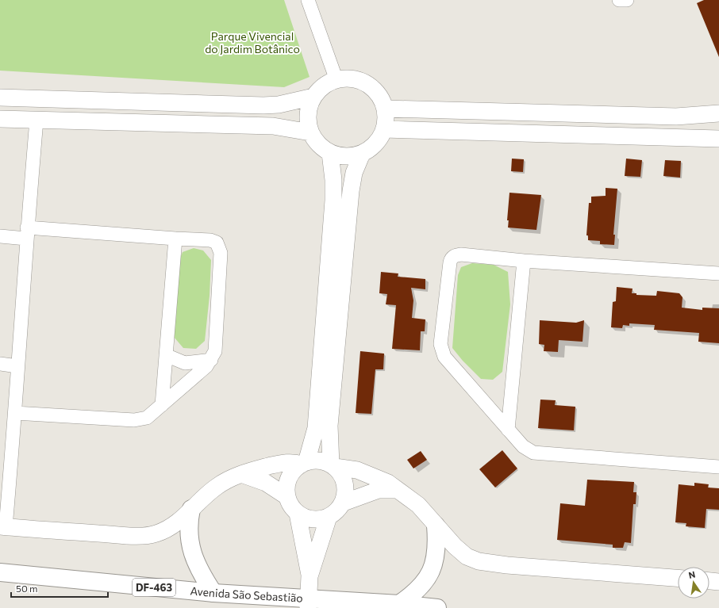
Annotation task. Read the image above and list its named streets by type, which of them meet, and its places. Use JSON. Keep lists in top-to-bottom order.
{
  "streets": {
    "main road": ["DF-463", "Avenida São Sebastião"]
  },
  "parks": ["Parque Vivencial do Jardim Botânico"],
  "scale_bar": "50 m",
  "north": "top"
}
